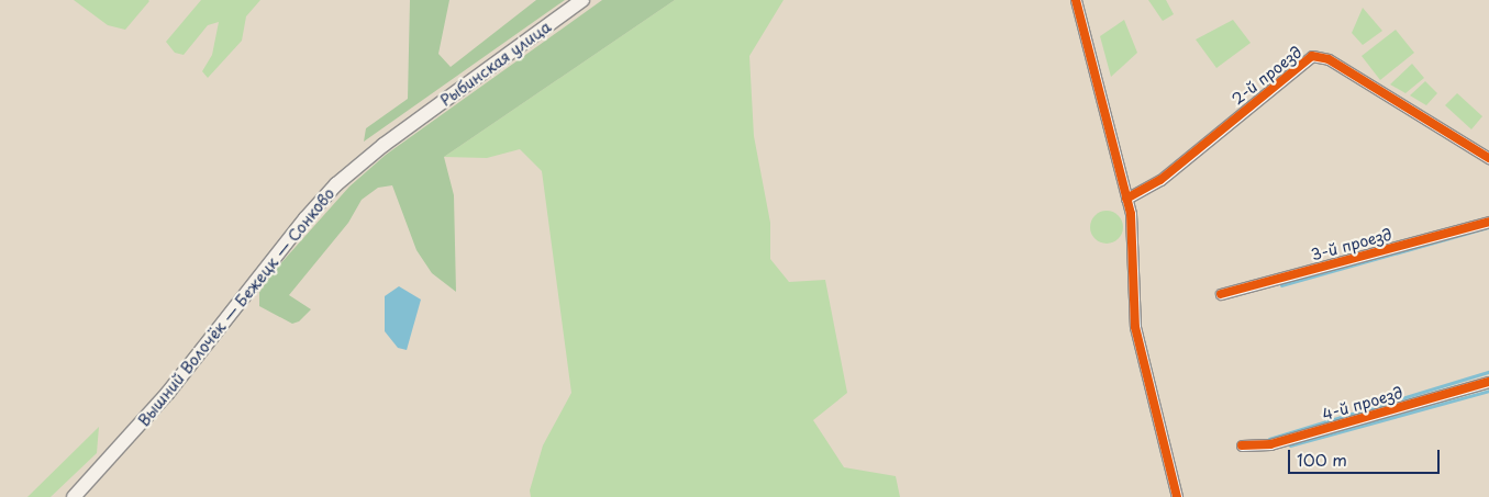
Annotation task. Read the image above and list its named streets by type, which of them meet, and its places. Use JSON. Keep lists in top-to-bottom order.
{
  "streets": {
    "main road": ["Рыбинская улица", "Вышний Волочёк — Бежецк — Сонково"],
    "street": ["2-й проезд", "3-й проезд", "4-й проезд"]
  },
  "crossings": [
    ["Рыбинская улица", "Вышний Волочёк — Бежецк — Сонково"]
  ],
  "scale_bar": "100 m"
}
